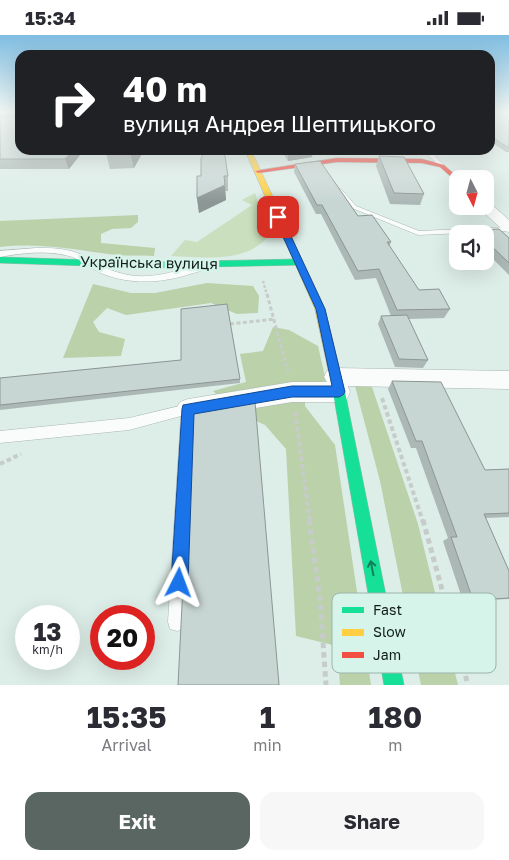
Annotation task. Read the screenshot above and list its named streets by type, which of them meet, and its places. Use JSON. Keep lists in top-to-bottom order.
{
  "streets": {
    "street": ["Українська вулиця"]
  },
  "legend": ["Fast", "Slow", "Jam"],
  "north": "bottom",
  "page": {
    "status": "15:34",
    "turn": ["40 m", "вулиця Андрея Шептицького"],
    "speed": "13 km/h",
    "limit": "20",
    "eta": [
      "15:35",
      "Arrival",
      "1",
      "min",
      "180",
      "m"
    ],
    "buttons": ["Exit", "Share"]
  }
}
